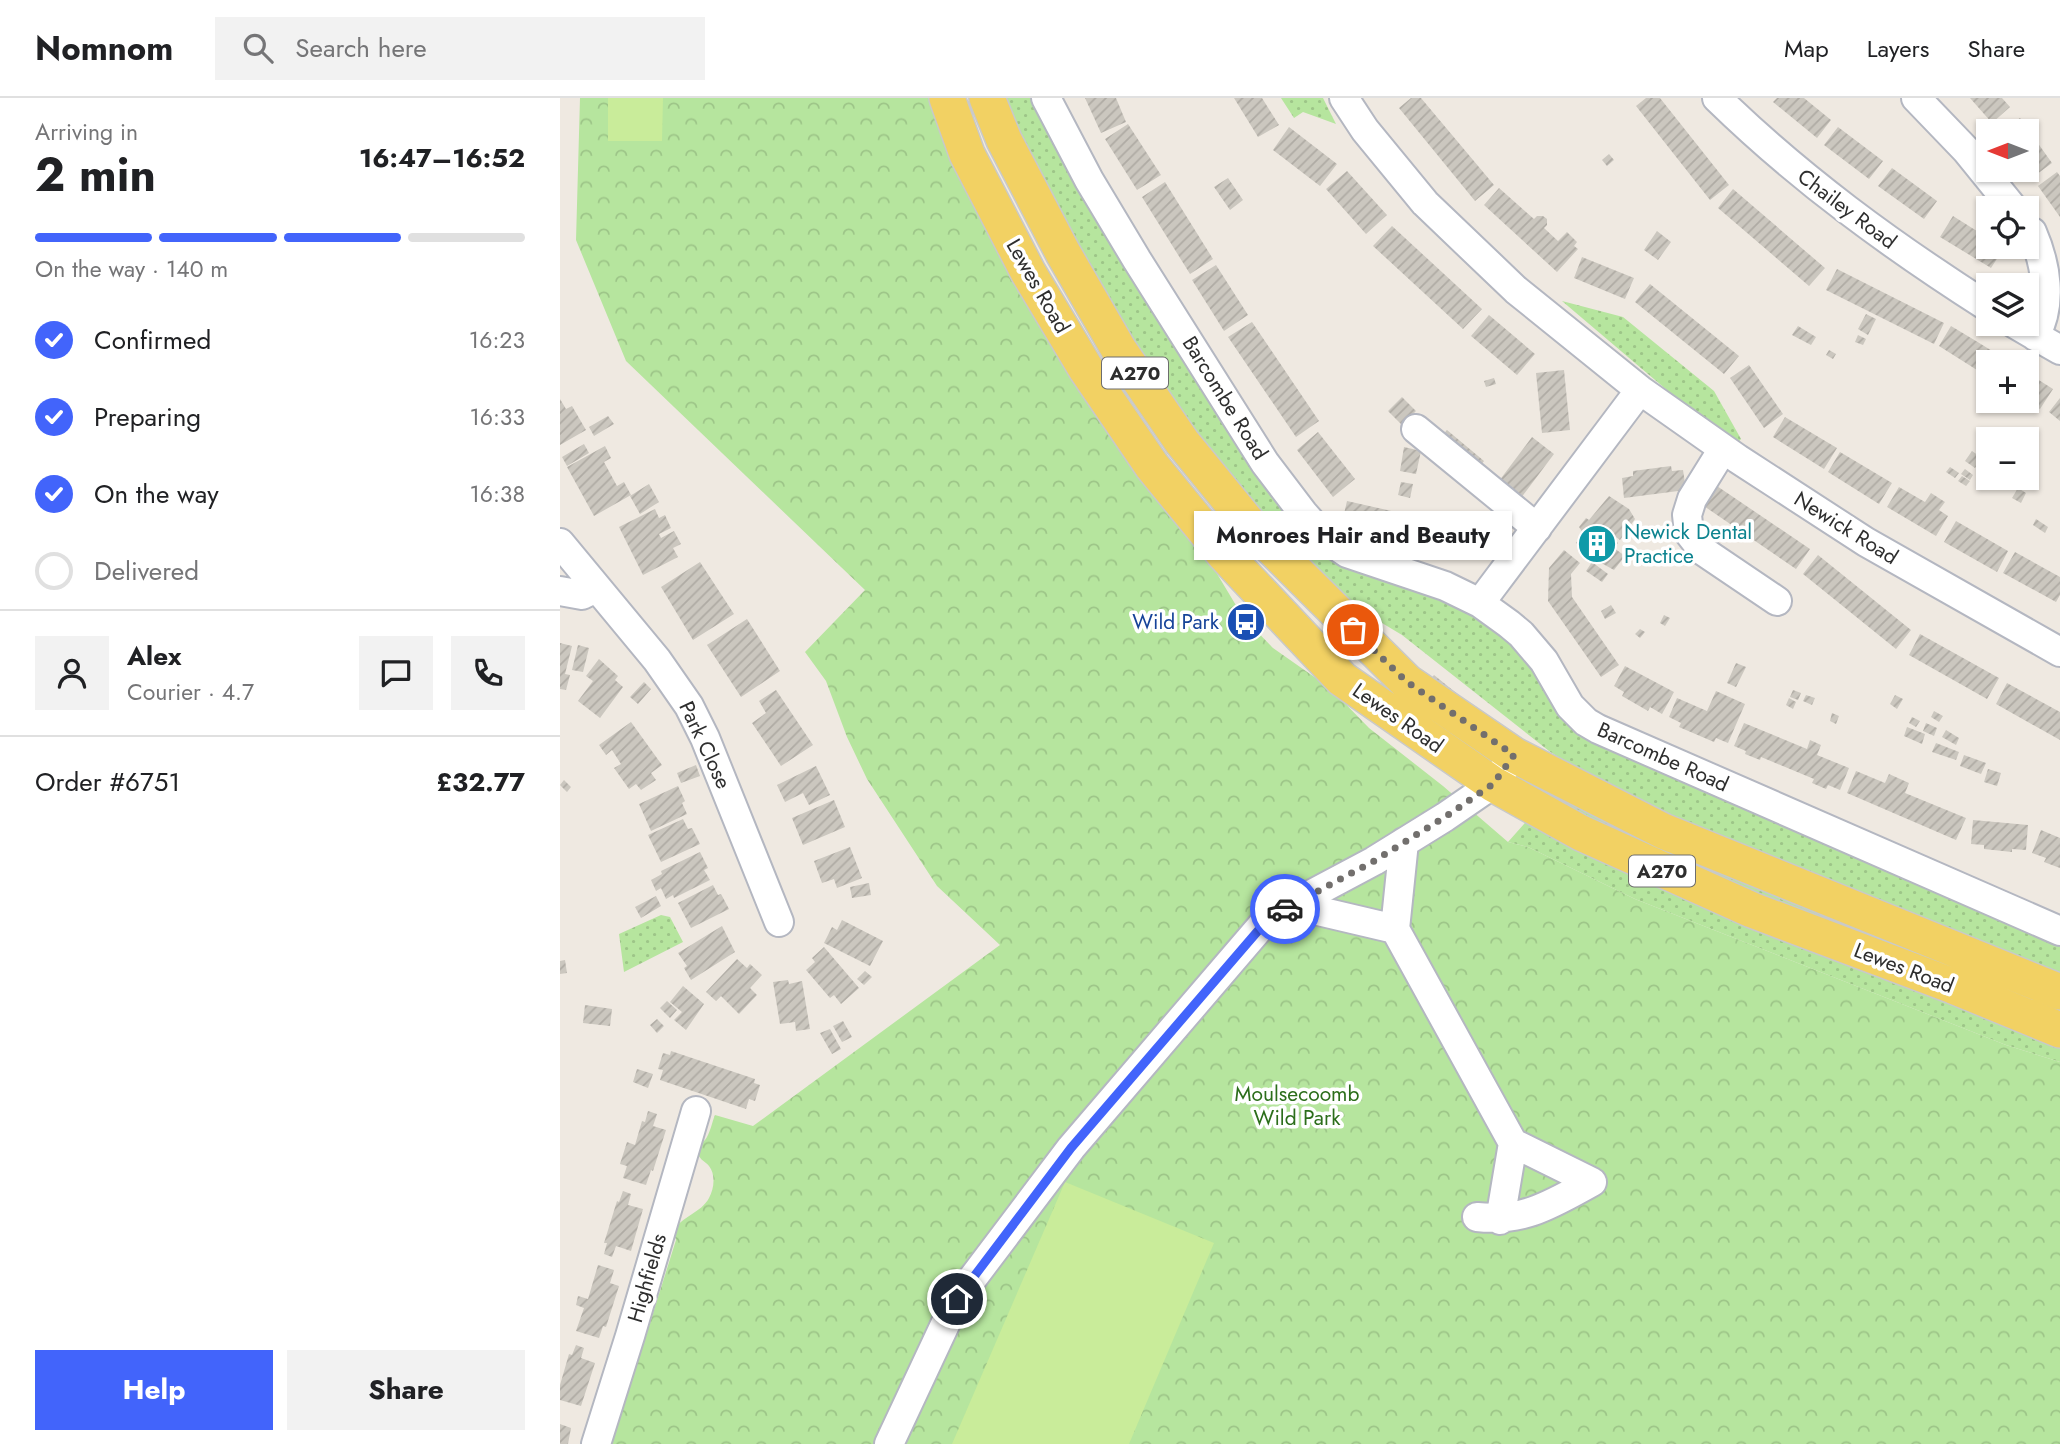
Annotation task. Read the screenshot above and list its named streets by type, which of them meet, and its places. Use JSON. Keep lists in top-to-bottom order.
{
  "streets": {
    "main road": ["Lewes Road", "A270"],
    "street": [
      "Chailey Road",
      "Barcombe Road",
      "Newick Road",
      "Park Close",
      "Highfields"
    ]
  },
  "parks": ["Moulsecoomb Wild Park"],
  "places": {
    "building": ["Newick Dental Practice"],
    "bus stop": ["Wild Park"],
    "other": ["Monroes Hair and Beauty"]
  },
  "north": "left",
  "page": {
    "header": "Nomnom",
    "search": "Search here",
    "nav": ["Map", "Layers", "Share"],
    "heading": ["2 min", "Arriving in", "16:47–16:52"],
    "panel": [
      "Alex",
      "Courier · 4.7",
      "Order #6751",
      "£32.77"
    ],
    "map_buttons": ["+", "−"],
    "bar": "On the way · 140 m",
    "list": [
      ["Confirmed", "16:23"],
      ["Preparing", "16:33"],
      ["On the way", "16:38"],
      "Delivered"
    ],
    "bubble": "Monroes Hair and Beauty",
    "buttons": ["Help", "Share"]
  }
}
